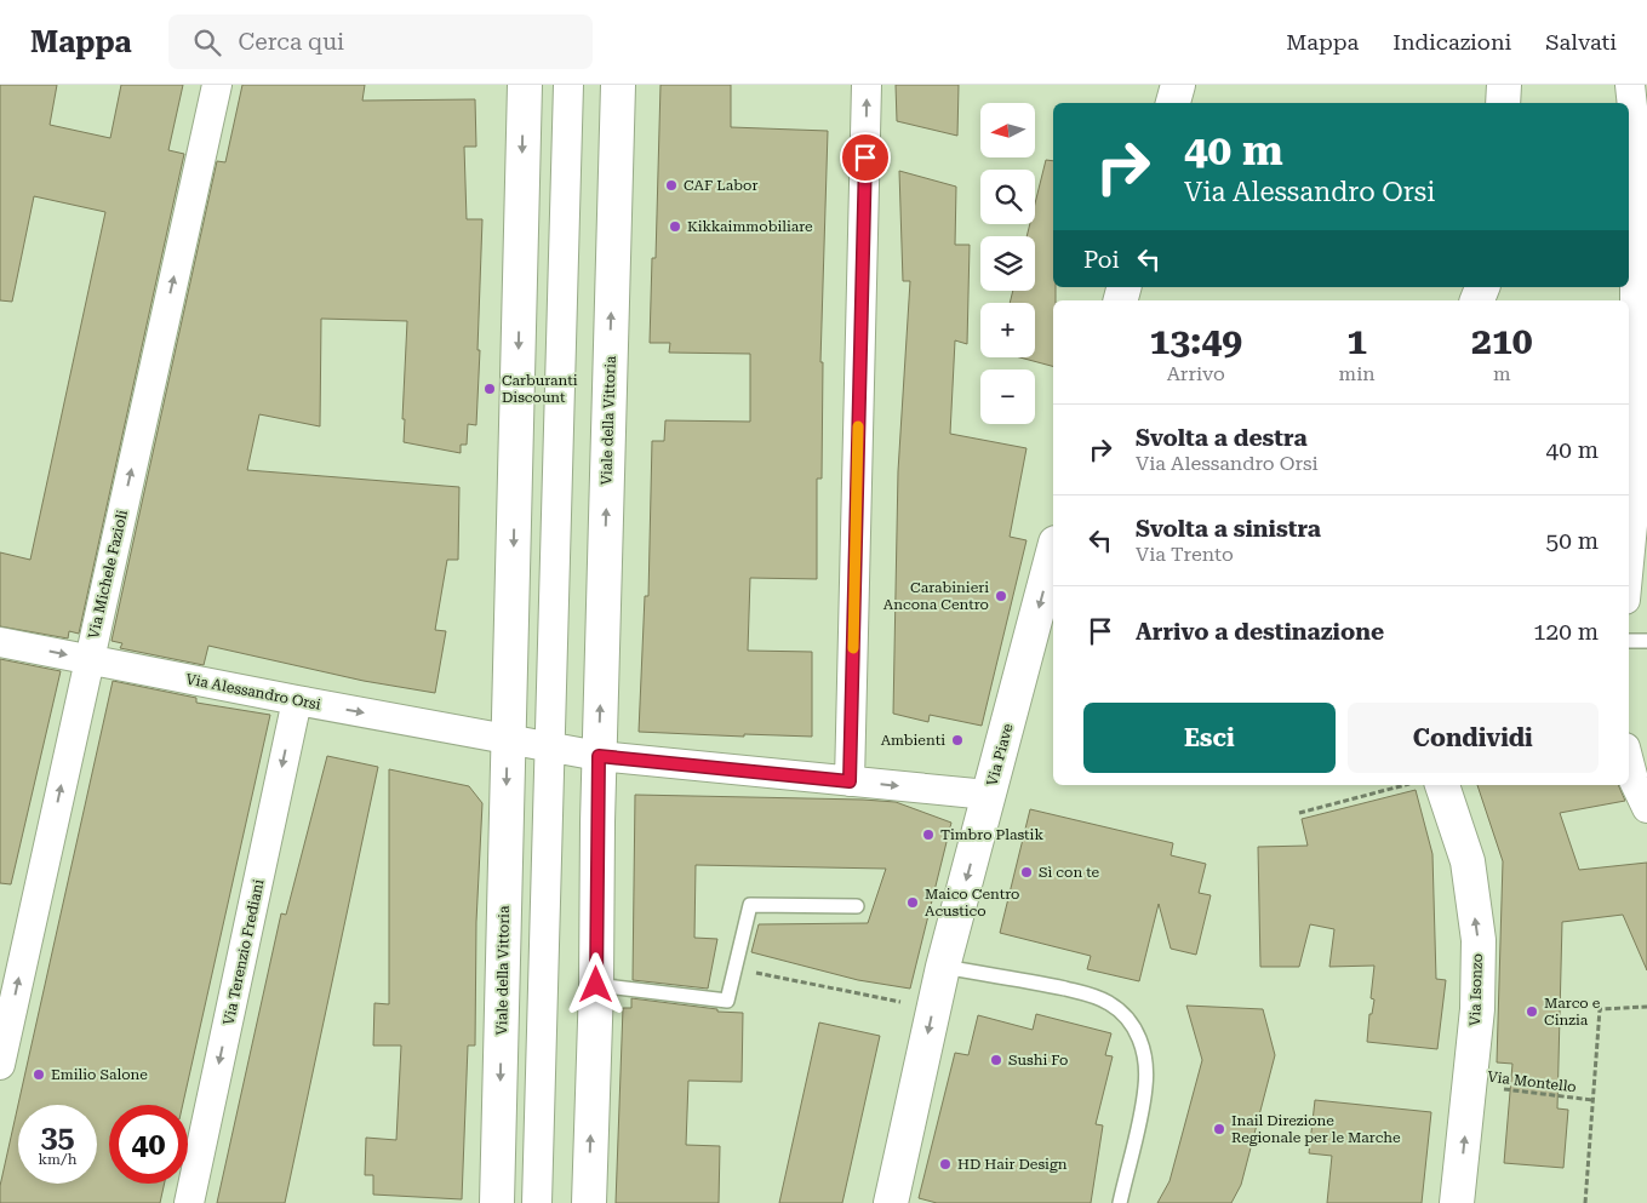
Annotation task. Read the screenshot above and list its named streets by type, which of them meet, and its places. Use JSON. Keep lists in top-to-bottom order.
{
  "streets": {
    "street": [
      "Viale della Vittoria",
      "Via Michele Fazioli",
      "Via Alessandro Orsi",
      "Via Piave",
      "Via Terenzio Frediani",
      "Via Isonzo"
    ],
    "path": ["Via Montello"]
  },
  "crossings": [
    ["Viale della Vittoria", "Via Alessandro Orsi"],
    ["Via Michele Fazioli", "Via Alessandro Orsi"],
    ["Via Alessandro Orsi", "Via Terenzio Frediani"],
    ["Via Isonzo", "Via Montello"]
  ],
  "one_way": [
    "Via Michele Fazioli",
    "Via Alessandro Orsi",
    "Via Terenzio Frediani",
    "Via Isonzo"
  ],
  "places": [
    "CAF Labor",
    "Kikkaimmobiliare",
    "Carburanti Discount",
    "Carabinieri Ancona Centro",
    "Ambienti",
    "Timbro Plastik",
    "Sì con te",
    "Maico Centro Acustico",
    "Marco e Cinzia",
    "Sushi Fo",
    "Emilio Salone",
    "Inail Direzione Regionale per le Marche",
    "HD Hair Design"
  ],
  "north": "left",
  "page": {
    "header": "Mappa",
    "search": "Cerca qui",
    "nav": ["Mappa", "Indicazioni", "Salvati"],
    "map_buttons": ["+", "−"],
    "turn": ["40 m", "Via Alessandro Orsi"],
    "then": "Poi",
    "eta": [
      "13:49",
      "Arrivo",
      "1",
      "min",
      "210",
      "m"
    ],
    "list": [
      {
        "name": "Svolta a destra",
        "note": "Via Alessandro Orsi",
        "value": "40 m"
      },
      {
        "name": "Svolta a sinistra",
        "note": "Via Trento",
        "value": "50 m"
      },
      {
        "name": "Arrivo a destinazione",
        "value": "120 m"
      }
    ],
    "buttons": ["Esci", "Condividi"],
    "speed": "35 km/h",
    "limit": "40"
  }
}
